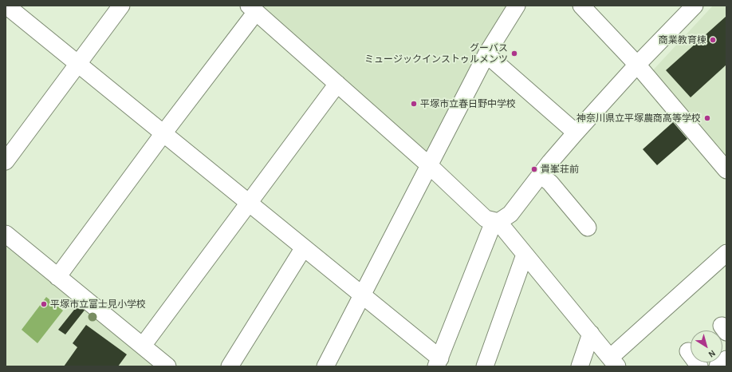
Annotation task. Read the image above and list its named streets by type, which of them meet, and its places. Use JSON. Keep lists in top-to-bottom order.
{
  "places": [
    "商業教育棟",
    "グーバス ミュージックインストゥルメンツ",
    "平塚市立春日野中学校",
    "神奈川県立平塚農商高等学校",
    "貴峯荘前",
    "平塚市立富士見小学校"
  ],
  "north": "bottom right"
}
